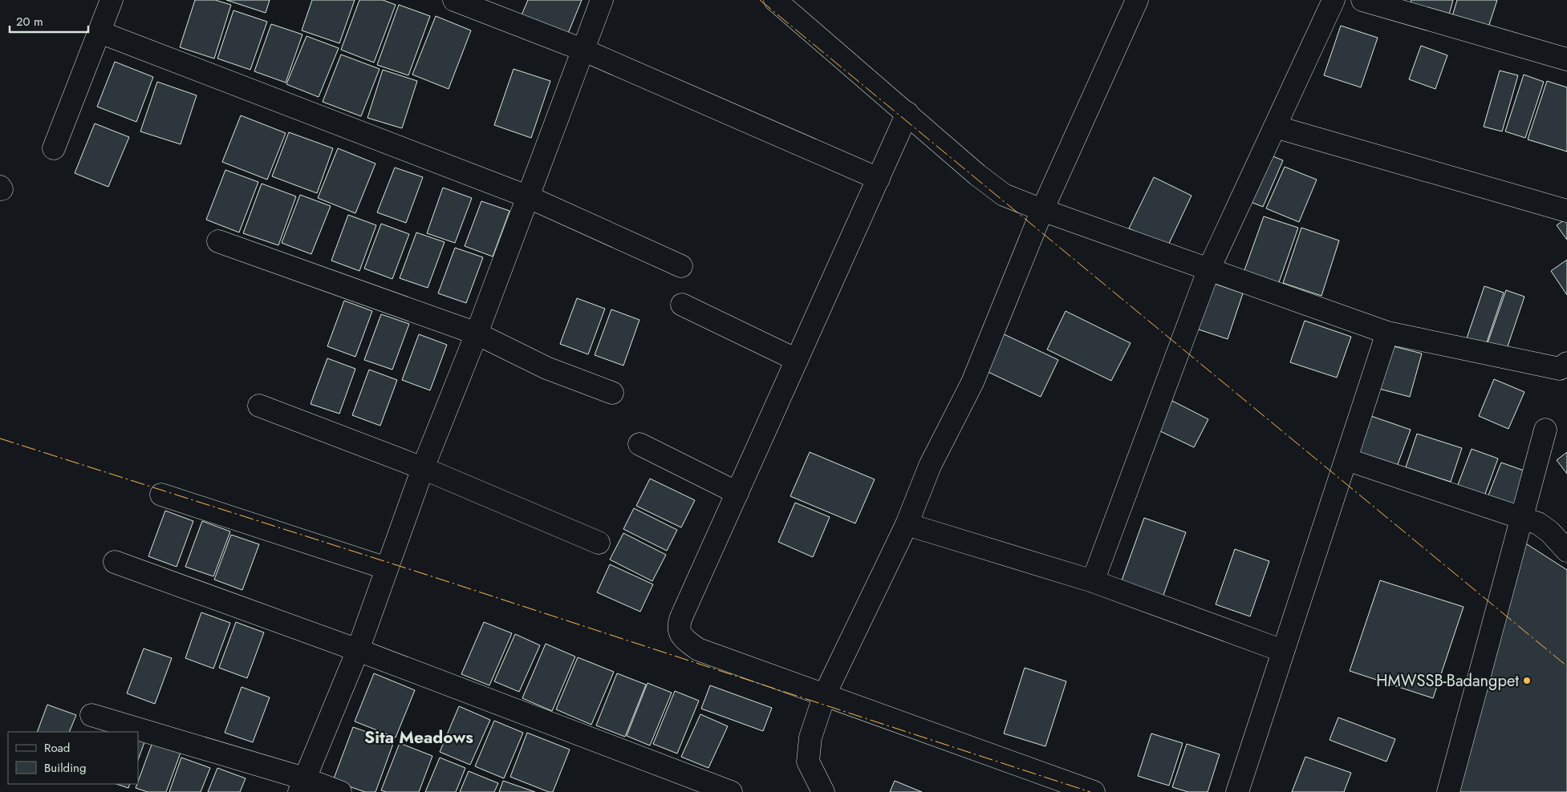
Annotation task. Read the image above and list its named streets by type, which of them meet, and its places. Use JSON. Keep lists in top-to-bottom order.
{
  "districts": ["Sita Meadows"],
  "places": ["HMWSSB-Badangpet"],
  "legend": ["Road", "Building"],
  "scale_bar": "20 m"
}
